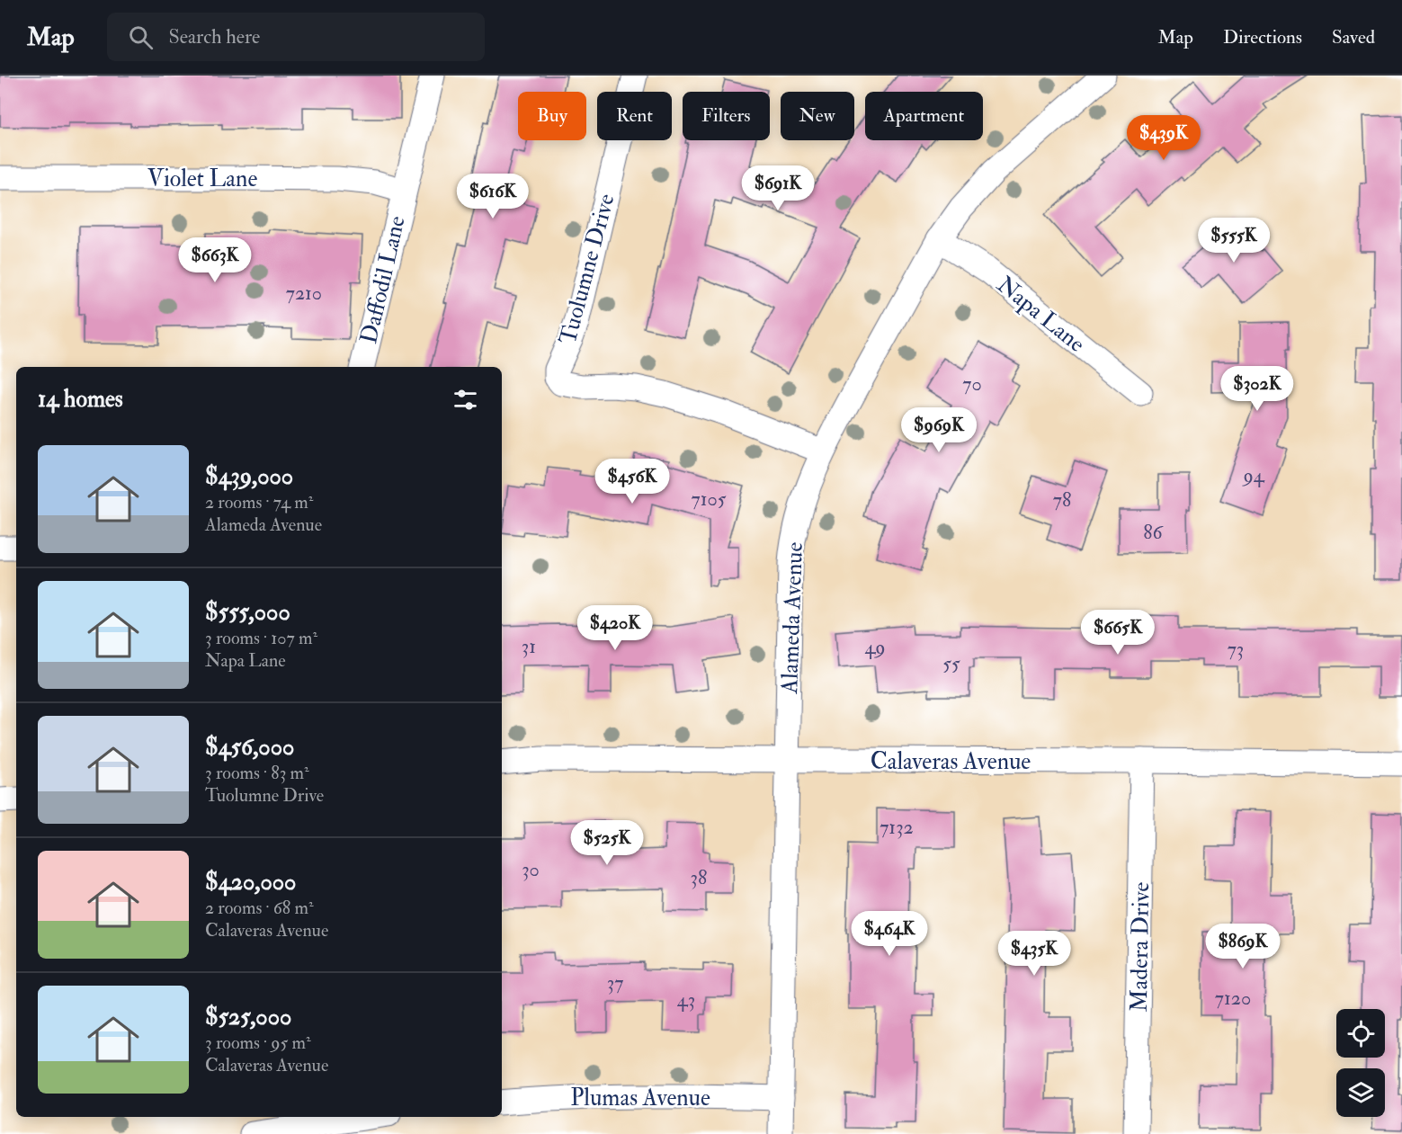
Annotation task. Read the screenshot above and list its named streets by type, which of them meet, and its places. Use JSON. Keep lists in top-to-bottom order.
{
  "streets": {
    "street": [
      "Violet Lane",
      "Tuolumne Drive",
      "Daffodil Lane",
      "Napa Lane",
      "Alameda Avenue",
      "Calaveras Avenue",
      "Madera Drive",
      "Plumas Avenue"
    ]
  },
  "crossings": [
    ["Violet Lane", "Daffodil Lane"],
    ["Tuolumne Drive", "Alameda Avenue"],
    ["Napa Lane", "Alameda Avenue"],
    ["Alameda Avenue", "Calaveras Avenue"],
    ["Alameda Avenue", "Plumas Avenue"],
    ["Calaveras Avenue", "Madera Drive"]
  ],
  "house_numbers": [
    "7210",
    "70",
    "94",
    "7105",
    "78",
    "86",
    "31",
    "49",
    "73",
    "55",
    "7132",
    "30",
    "38",
    "37",
    "7120",
    "43"
  ],
  "page": {
    "header": "Map",
    "search": "Search here",
    "nav": ["Map", "Directions", "Saved"],
    "chip": [
      "Buy",
      "Rent",
      "Filters",
      "New",
      "Apartment"
    ],
    "price": [
      "$439K",
      "$691K",
      "$616K",
      "$555K",
      "$663K",
      "$302K",
      "$969K",
      "$456K",
      "$420K",
      "$665K",
      "$525K",
      "$464K",
      "$869K",
      "$435K"
    ],
    "heading": "14 homes",
    "list": [
      {
        "name": "$439,000",
        "note": "2 rooms · 74 m² · Alameda Avenue"
      },
      {
        "name": "$555,000",
        "note": "3 rooms · 107 m² · Napa Lane"
      },
      {
        "name": "$456,000",
        "note": "3 rooms · 83 m² · Tuolumne Drive"
      },
      {
        "name": "$420,000",
        "note": "2 rooms · 68 m² · Calaveras Avenue"
      },
      {
        "name": "$525,000",
        "note": "3 rooms · 95 m² · Calaveras Avenue"
      }
    ]
  }
}
